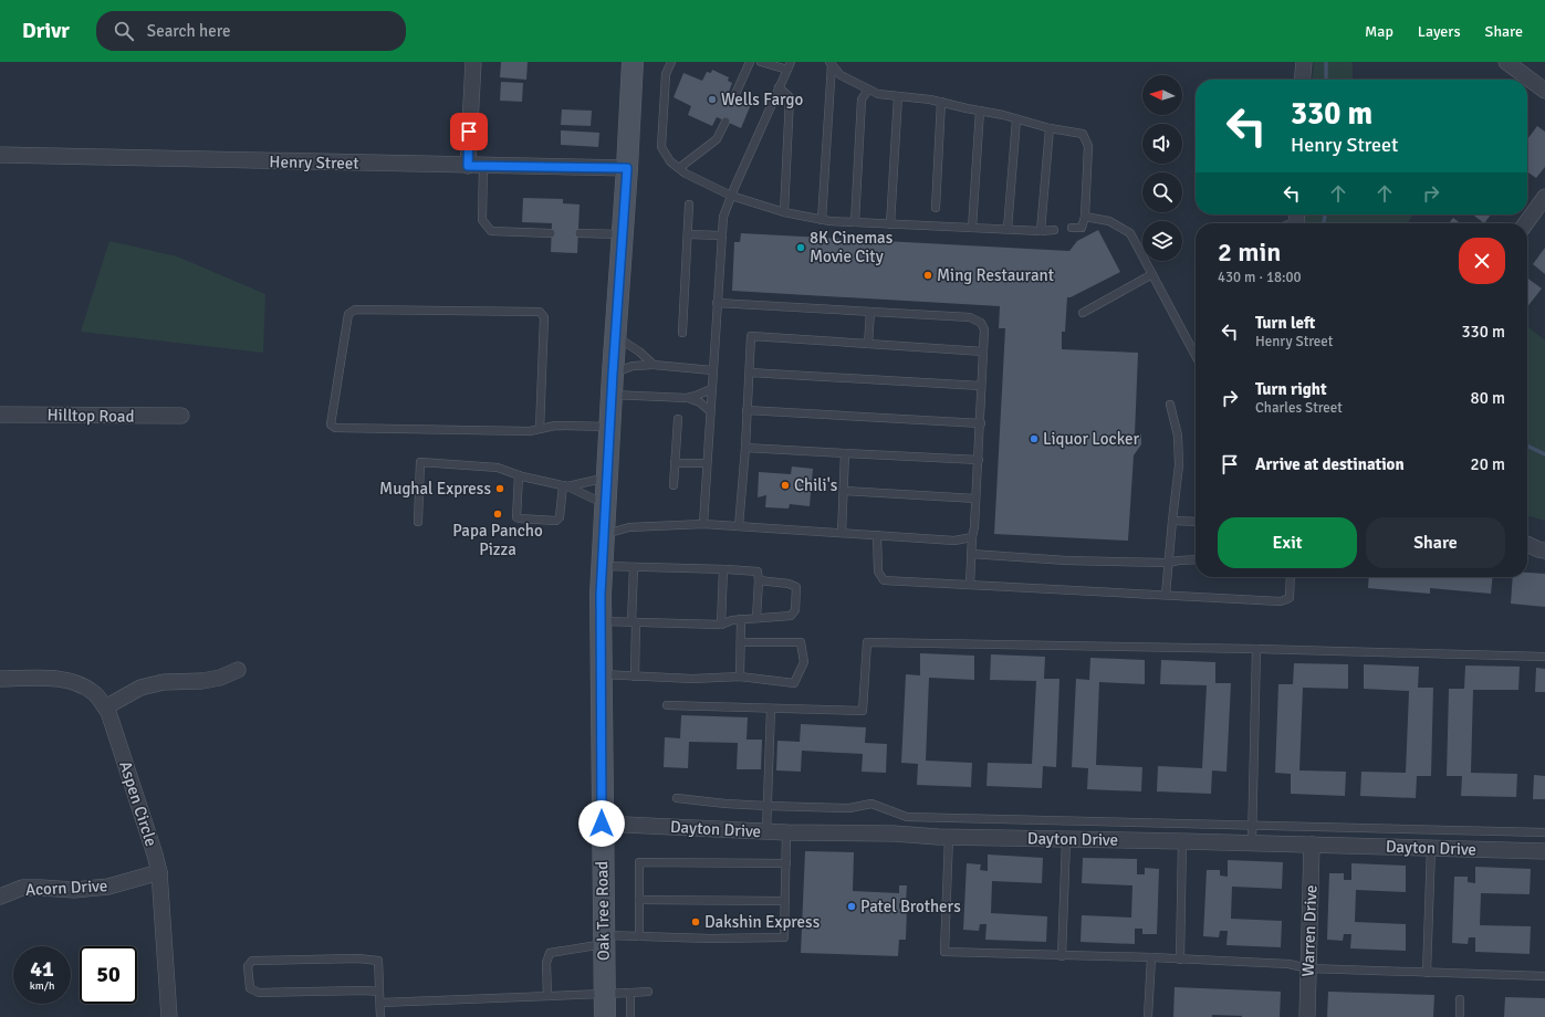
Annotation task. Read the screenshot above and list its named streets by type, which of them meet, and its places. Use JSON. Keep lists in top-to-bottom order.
{
  "streets": {
    "main road": ["Oak Tree Road"],
    "street": [
      "Henry Street",
      "Hilltop Road",
      "Aspen Circle",
      "Dayton Drive",
      "Acorn Drive",
      "Warren Drive"
    ]
  },
  "crossings": [
    ["Henry Street", "Oak Tree Road"],
    ["Aspen Circle", "Acorn Drive"],
    ["Dayton Drive", "Oak Tree Road"],
    ["Dayton Drive", "Warren Drive"]
  ],
  "places": [
    "Wells Fargo",
    "8K Cinemas Movie City",
    "Ming Restaurant",
    "Liquor Locker",
    "Chili's",
    "Mughal Express",
    "Papa Pancho Pizza",
    "Patel Brothers",
    "Dakshin Express"
  ],
  "north": "left",
  "page": {
    "header": "Drivr",
    "search": "Search here",
    "nav": ["Map", "Layers", "Share"],
    "turn": ["330 m", "Henry Street"],
    "heading": ["2 min", "430 m · 18:00"],
    "list": [
      {
        "name": "Turn left",
        "note": "Henry Street",
        "value": "330 m"
      },
      {
        "name": "Turn right",
        "note": "Charles Street",
        "value": "80 m"
      },
      {
        "name": "Arrive at destination",
        "value": "20 m"
      }
    ],
    "buttons": ["Exit", "Share"],
    "speed": "41 km/h",
    "limit": "50"
  }
}
